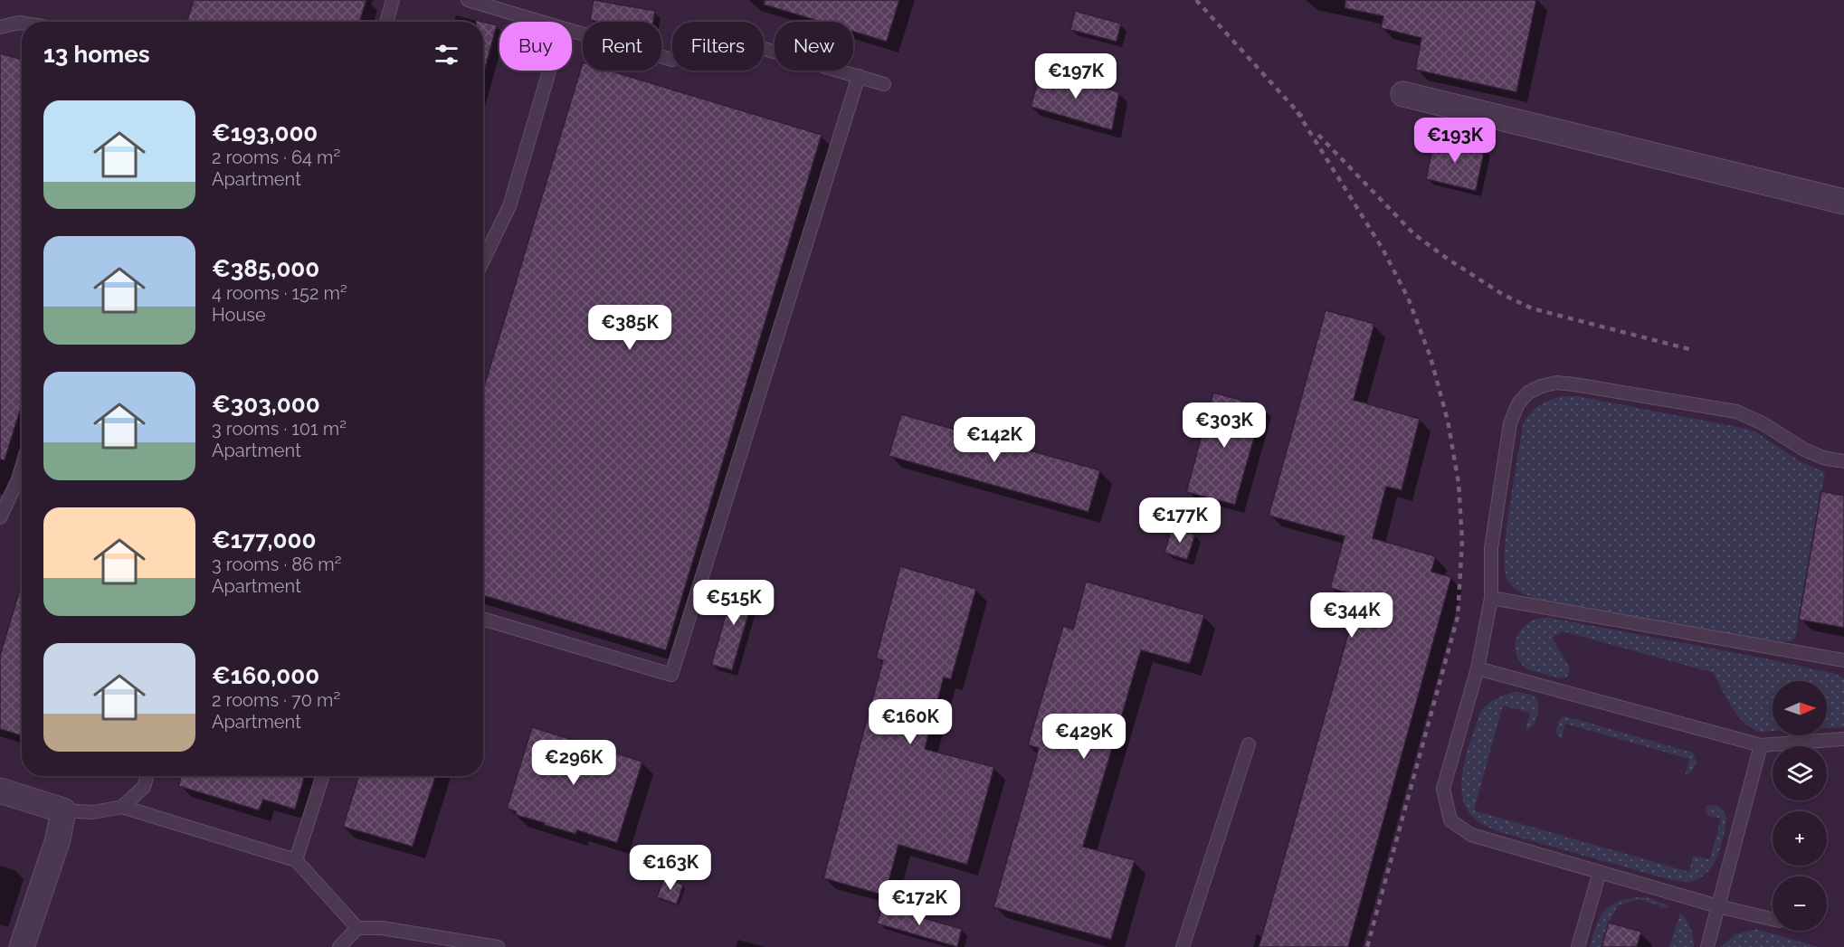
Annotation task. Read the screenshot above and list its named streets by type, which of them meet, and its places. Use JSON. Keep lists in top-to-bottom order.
{
  "north": "right",
  "page": {
    "chip": [
      "Buy",
      "Rent",
      "Filters",
      "New"
    ],
    "heading": "13 homes",
    "price": [
      "€197K",
      "€193K",
      "€385K",
      "€303K",
      "€142K",
      "€177K",
      "€515K",
      "€344K",
      "€160K",
      "€429K",
      "€296K",
      "€163K",
      "€172K"
    ],
    "list": [
      {
        "name": "€193,000",
        "note": "2 rooms · 64 m² · Apartment"
      },
      {
        "name": "€385,000",
        "note": "4 rooms · 152 m² · House"
      },
      {
        "name": "€303,000",
        "note": "3 rooms · 101 m² · Apartment"
      },
      {
        "name": "€177,000",
        "note": "3 rooms · 86 m² · Apartment"
      },
      {
        "name": "€160,000",
        "note": "2 rooms · 70 m² · Apartment"
      }
    ],
    "map_buttons": ["+", "−"]
  }
}
